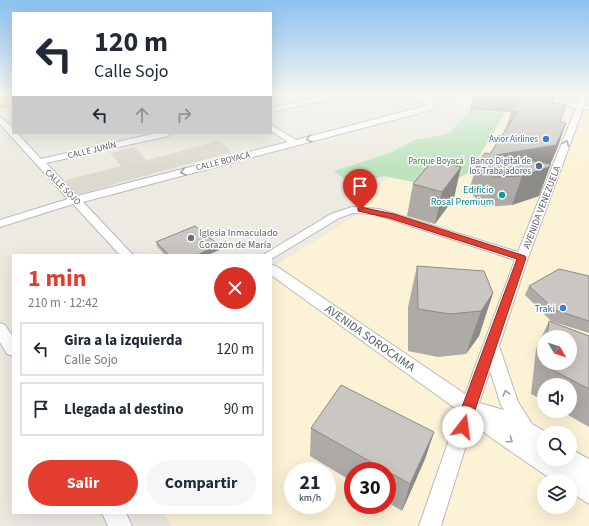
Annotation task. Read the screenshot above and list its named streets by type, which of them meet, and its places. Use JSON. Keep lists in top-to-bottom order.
{
  "streets": {
    "street": [
      "CALLE JUNÍN",
      "CALLE BOYACÁ",
      "CALLE SOJO",
      "AVENIDA VENEZUELA",
      "AVENIDA SOROCAIMA"
    ]
  },
  "crossings": [
    ["CALLE JUNÍN", "CALLE SOJO"],
    ["CALLE BOYACÁ", "CALLE SOJO"],
    ["AVENIDA VENEZUELA", "AVENIDA SOROCAIMA"]
  ],
  "one_way": ["CALLE BOYACÁ"],
  "parks": ["Parque Boyacá"],
  "places": [
    "Avior Airlines",
    "Banco Digital de los Trabajadores",
    "Edificio Rosal Premium",
    "Iglesia Inmaculado Corazón de María",
    "Traki"
  ],
  "north": "bottom right",
  "page": {
    "turn": ["120 m", "Calle Sojo"],
    "heading": ["1 min", "210 m · 12:42"],
    "list": [
      {
        "name": "Gira a la izquierda",
        "note": "Calle Sojo",
        "value": "120 m"
      },
      {
        "name": "Llegada al destino",
        "value": "90 m"
      }
    ],
    "buttons": ["Salir", "Compartir"],
    "speed": "21 km/h",
    "limit": "30"
  }
}
